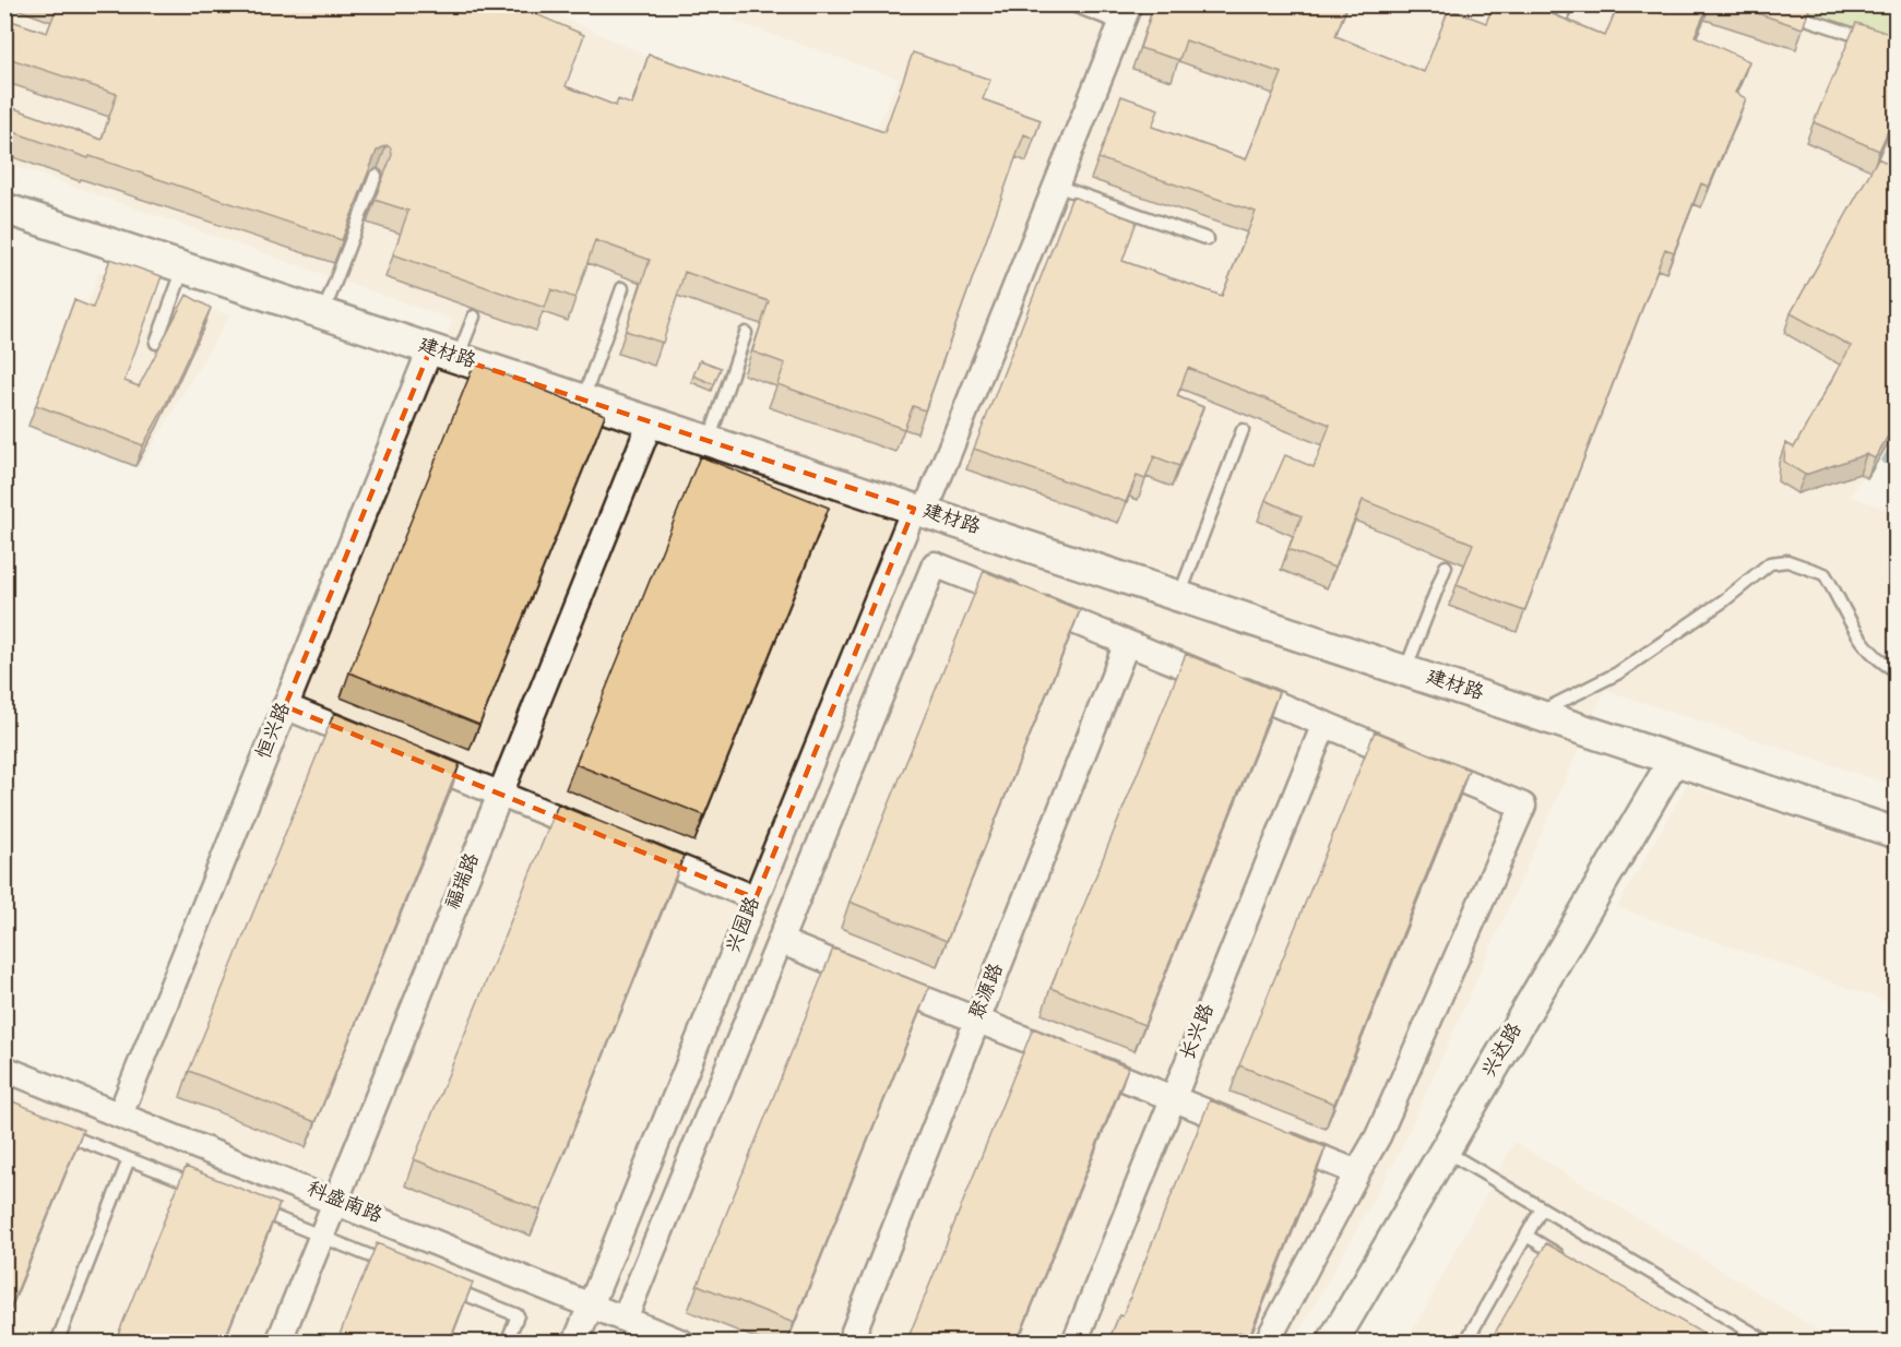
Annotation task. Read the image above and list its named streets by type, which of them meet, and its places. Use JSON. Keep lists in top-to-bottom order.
{
  "streets": {
    "street": [
      "建材路",
      "恒兴路",
      "福瑞路",
      "兴园路",
      "聚源路",
      "长兴路",
      "兴达路",
      "科盛南路"
    ]
  },
  "crossings": [
    ["建材路", "恒兴路"],
    ["建材路", "福瑞路"],
    ["建材路", "兴园路"],
    ["建材路", "兴达路"],
    ["恒兴路", "科盛南路"],
    ["福瑞路", "科盛南路"],
    ["兴园路", "科盛南路"]
  ]
}
